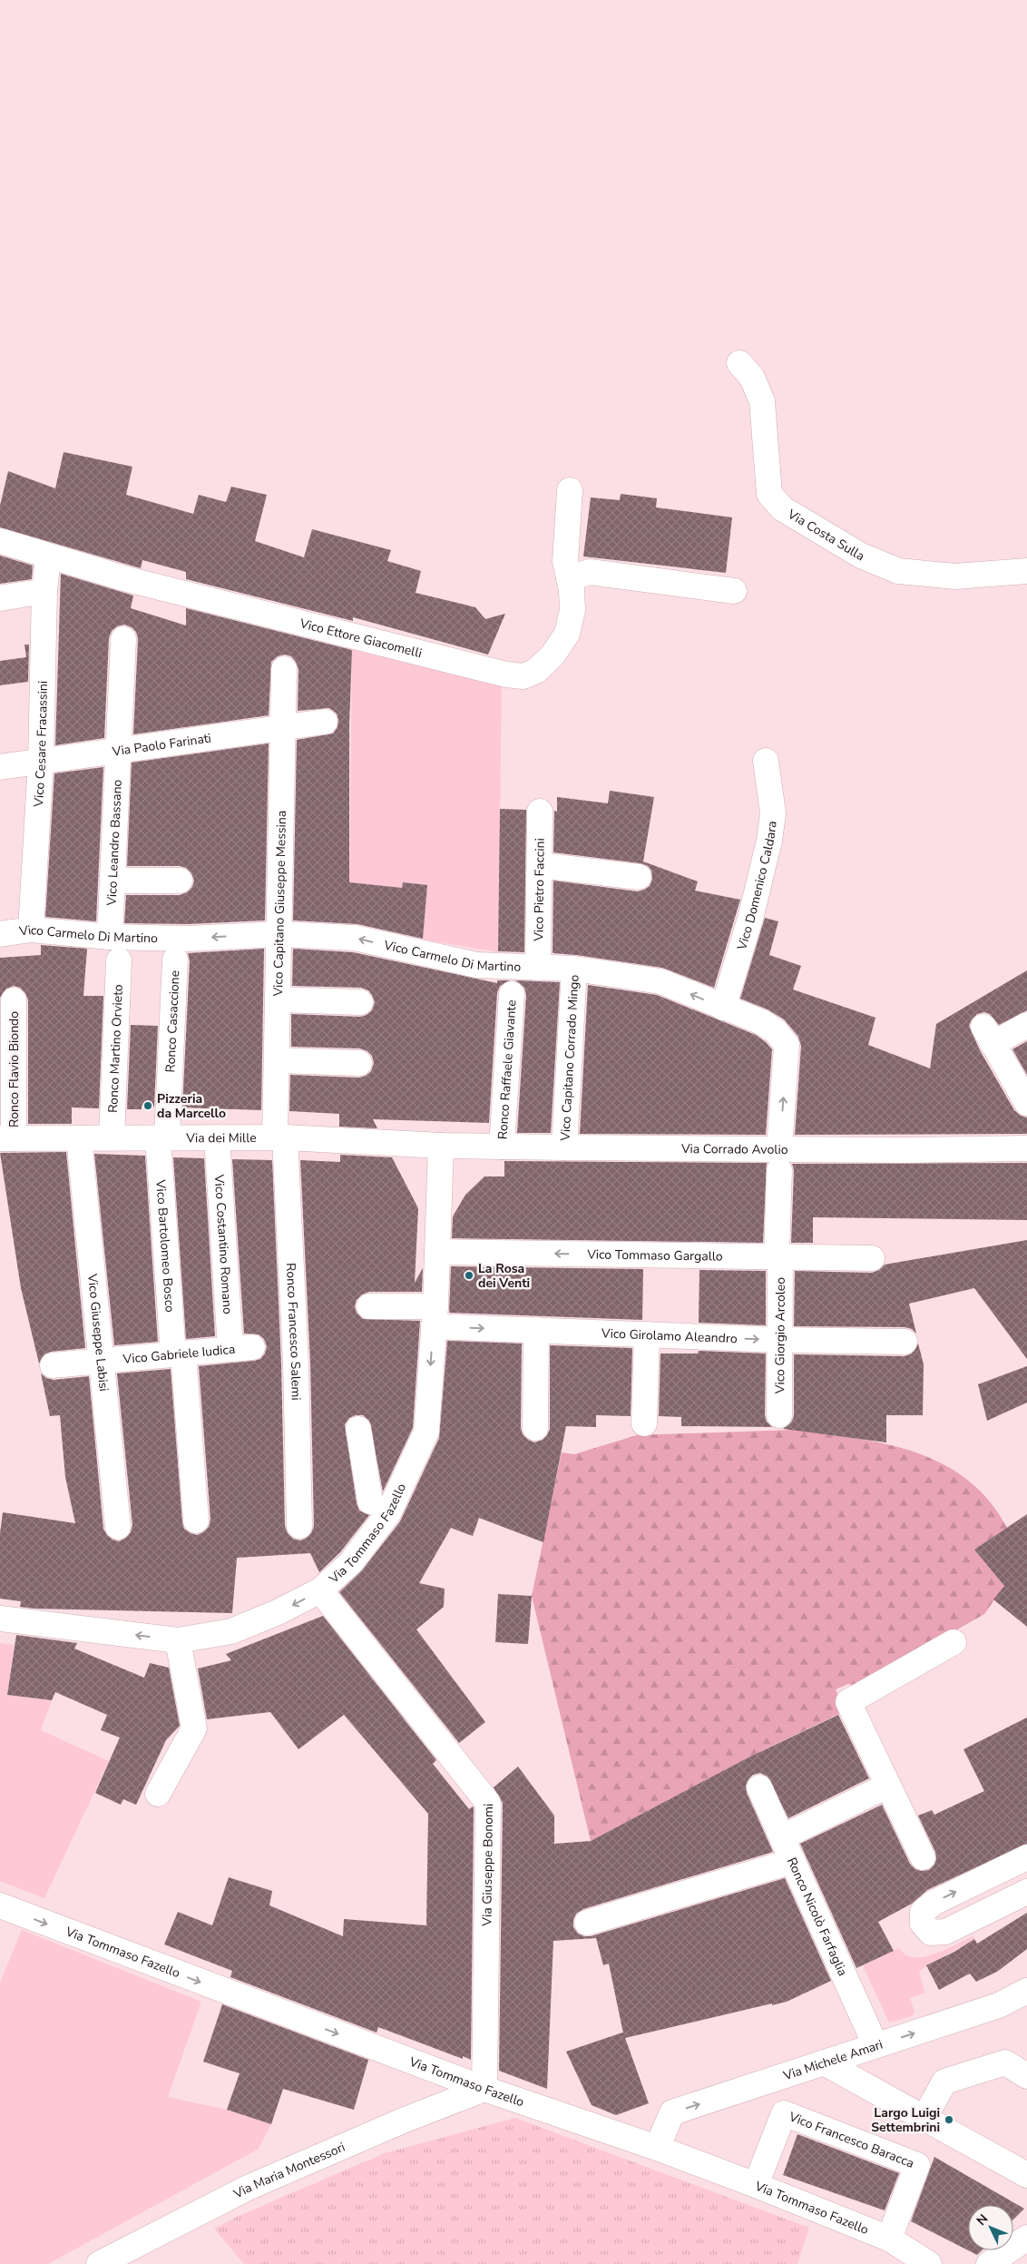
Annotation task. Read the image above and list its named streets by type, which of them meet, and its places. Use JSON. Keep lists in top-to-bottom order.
{
  "streets": {
    "street": [
      "Via Costa Sulla",
      "Vico Ettore Giacomelli",
      "Vico Cesare Fracassini",
      "Via Paolo Farinati",
      "Vico Leandro Bassano",
      "Vico Domenico Caldara",
      "Vico Pietro Faccini",
      "Vico Capitano Giuseppe Messina",
      "Vico Carmelo Di Martino",
      "Ronco Casaccione",
      "Ronco Martino Orvieto",
      "Vico Capitano Corrado Mingo",
      "Ronco Flavio Biondo",
      "Ronco Raffaele Giavante",
      "Via dei Mille",
      "Via Corrado Avolio",
      "Vico Costantino Romano",
      "Vico Bartolomeo Bosco",
      "Vico Tommaso Gargallo",
      "Ronco Francesco Salemi",
      "Vico Giuseppe Labisi",
      "Vico Girolamo Aleandro",
      "Vico Giorgio Arcoleo",
      "Vico Gabriele Iudica",
      "Via Tommaso Fazello",
      "Via Giuseppe Bonomi",
      "Ronco Nicolò Farfaglia",
      "Via Michele Amari",
      "Vico Francesco Baracca",
      "Via Maria Montessori"
    ]
  },
  "crossings": [
    ["Vico Ettore Giacomelli", "Vico Cesare Fracassini"],
    ["Vico Cesare Fracassini", "Via Paolo Farinati"],
    ["Vico Cesare Fracassini", "Vico Carmelo Di Martino"],
    ["Via Paolo Farinati", "Vico Leandro Bassano"],
    ["Via Paolo Farinati", "Vico Capitano Giuseppe Messina"],
    ["Vico Leandro Bassano", "Vico Carmelo Di Martino"],
    ["Vico Domenico Caldara", "Vico Carmelo Di Martino"],
    ["Vico Pietro Faccini", "Vico Carmelo Di Martino"],
    ["Vico Capitano Giuseppe Messina", "Vico Carmelo Di Martino"],
    ["Vico Capitano Giuseppe Messina", "Via dei Mille"],
    ["Vico Capitano Giuseppe Messina", "Ronco Francesco Salemi"],
    ["Vico Carmelo Di Martino", "Vico Capitano Corrado Mingo"],
    ["Vico Carmelo Di Martino", "Via Corrado Avolio"],
    ["Vico Carmelo Di Martino", "Vico Giorgio Arcoleo"],
    ["Ronco Casaccione", "Via dei Mille"],
    ["Ronco Casaccione", "Vico Bartolomeo Bosco"],
    ["Ronco Martino Orvieto", "Via dei Mille"],
    ["Vico Capitano Corrado Mingo", "Via Corrado Avolio"],
    ["Ronco Flavio Biondo", "Via dei Mille"],
    ["Ronco Raffaele Giavante", "Via Corrado Avolio"],
    ["Via dei Mille", "Via Corrado Avolio"],
    ["Via dei Mille", "Vico Costantino Romano"],
    ["Via dei Mille", "Vico Bartolomeo Bosco"],
    ["Via dei Mille", "Ronco Francesco Salemi"],
    ["Via dei Mille", "Vico Giuseppe Labisi"],
    ["Via dei Mille", "Via Tommaso Fazello"],
    ["Via Corrado Avolio", "Vico Giorgio Arcoleo"],
    ["Via Corrado Avolio", "Via Tommaso Fazello"],
    ["Vico Costantino Romano", "Vico Gabriele Iudica"],
    ["Vico Bartolomeo Bosco", "Vico Gabriele Iudica"],
    ["Vico Tommaso Gargallo", "Vico Giorgio Arcoleo"],
    ["Vico Tommaso Gargallo", "Via Tommaso Fazello"],
    ["Vico Giuseppe Labisi", "Vico Gabriele Iudica"],
    ["Vico Girolamo Aleandro", "Vico Giorgio Arcoleo"],
    ["Vico Girolamo Aleandro", "Via Tommaso Fazello"],
    ["Via Tommaso Fazello", "Via Giuseppe Bonomi"],
    ["Via Tommaso Fazello", "Via Michele Amari"],
    ["Via Tommaso Fazello", "Vico Francesco Baracca"],
    ["Via Tommaso Fazello", "Via Maria Montessori"],
    ["Via Giuseppe Bonomi", "Via Maria Montessori"],
    ["Ronco Nicolò Farfaglia", "Via Michele Amari"]
  ],
  "one_way": ["Vico Tommaso Gargallo", "Vico Girolamo Aleandro"],
  "places": ["Pizzeria da Marcello", "La Rosa dei Venti", "Largo Luigi Settembrini"],
  "north": "top left"
}
